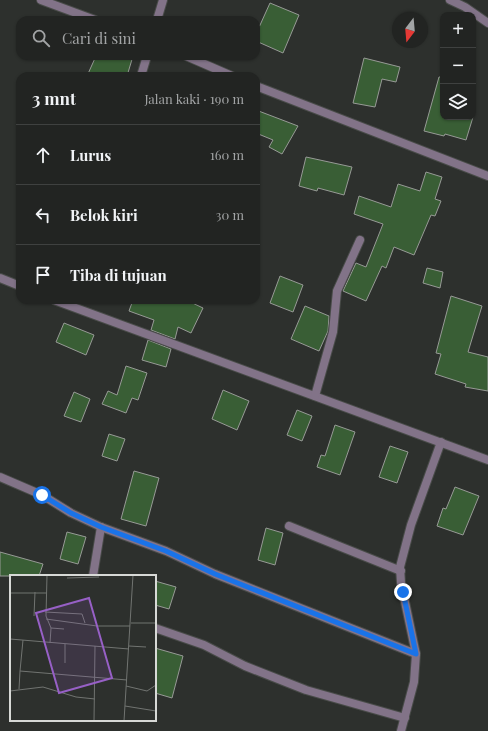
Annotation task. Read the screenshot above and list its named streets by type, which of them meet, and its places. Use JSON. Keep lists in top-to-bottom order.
{
  "north": "bottom",
  "page": {
    "map_buttons": ["+", "−"],
    "search": "Cari di sini",
    "heading": ["3 mnt", "Jalan kaki · 190 m"],
    "list": [
      ["Lurus", "160 m"],
      ["Belok kiri", "30 m"],
      "Tiba di tujuan"
    ]
  }
}
